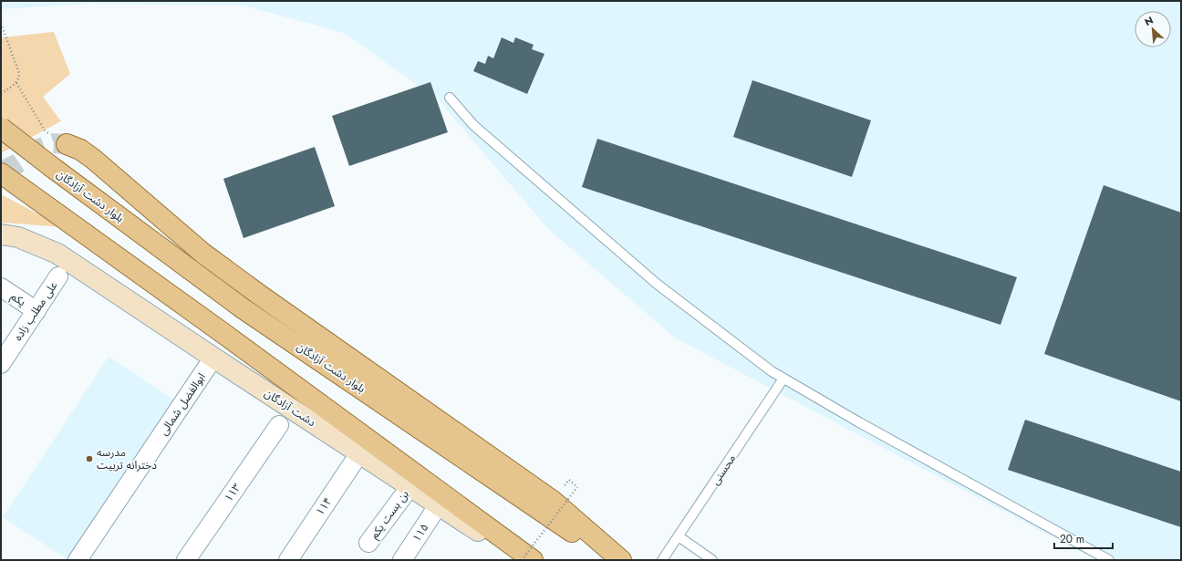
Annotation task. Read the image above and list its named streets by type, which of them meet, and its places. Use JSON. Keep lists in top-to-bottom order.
{
  "streets": {
    "main road": ["بلوار دشت آزادگان", "دشت آزادگان"],
    "street": [
      "یکم",
      "علی مطلب زاده",
      "ابوالفضل شمالی",
      "۱۱۳",
      "۱۱۴",
      "بن بست یکم",
      "۱۱۵"
    ],
    "lane": ["محسنی"]
  },
  "crossings": [
    ["یکم", "علی مطلب زاده"],
    ["ابوالفضل شمالی", "دشت آزادگان"],
    ["دشت آزادگان", "۱۱۴"],
    ["دشت آزادگان", "بن بست یکم"],
    ["دشت آزادگان", "۱۱۵"]
  ],
  "places": ["مدرسه دخترانه تربیت"],
  "scale_bar": "20 m",
  "north": "top left"
}
